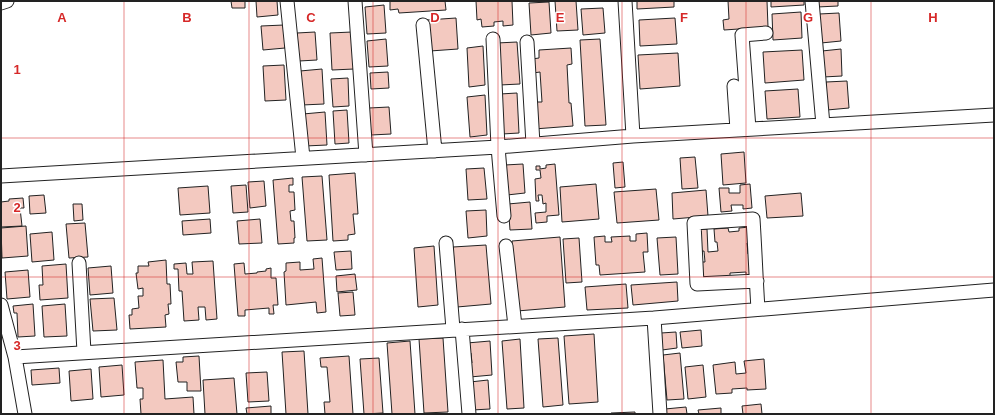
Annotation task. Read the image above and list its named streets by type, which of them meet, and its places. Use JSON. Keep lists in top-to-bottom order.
{
  "grid": {
    "columns": [
      "A",
      "B",
      "C",
      "D",
      "E",
      "F",
      "G",
      "H"
    ],
    "rows": ["1", "2", "3"]
  }
}
